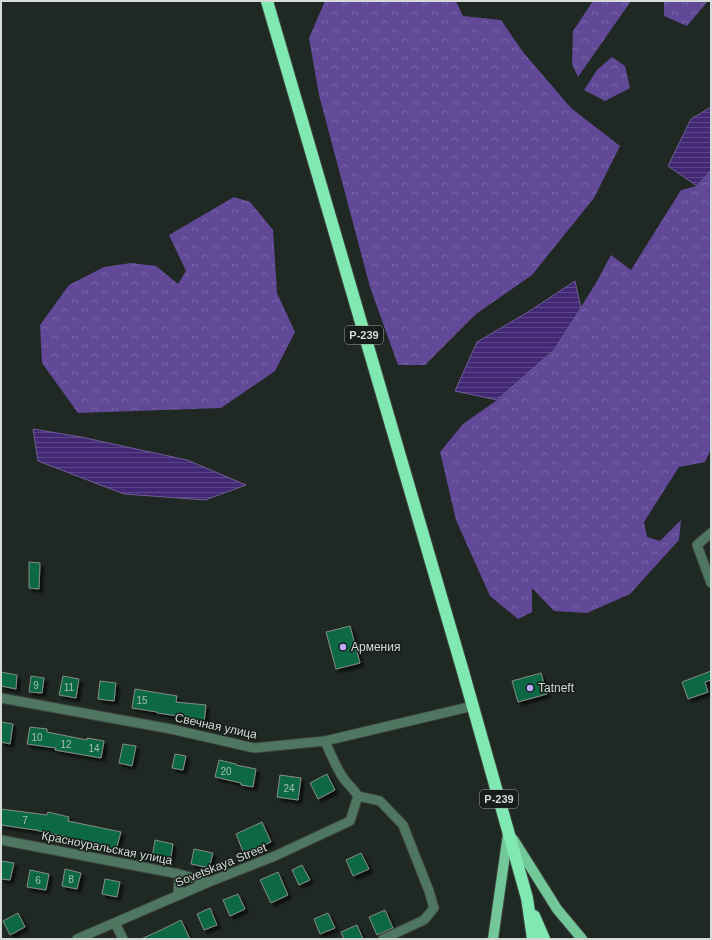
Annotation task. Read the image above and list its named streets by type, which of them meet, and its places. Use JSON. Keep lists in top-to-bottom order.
{
  "streets": {
    "highway": ["Р-239"],
    "street": ["Свечная улица", "Красноуральская улица", "Sovetskaya Street"]
  },
  "crossings": [
    ["Р-239", "Свечная улица"],
    ["Красноуральская улица", "Sovetskaya Street"]
  ],
  "places": ["Армения", "Tatneft"],
  "house_numbers": [
    "9",
    "11",
    "15",
    "10",
    "12",
    "14",
    "20",
    "24",
    "7",
    "8",
    "6"
  ]
}
